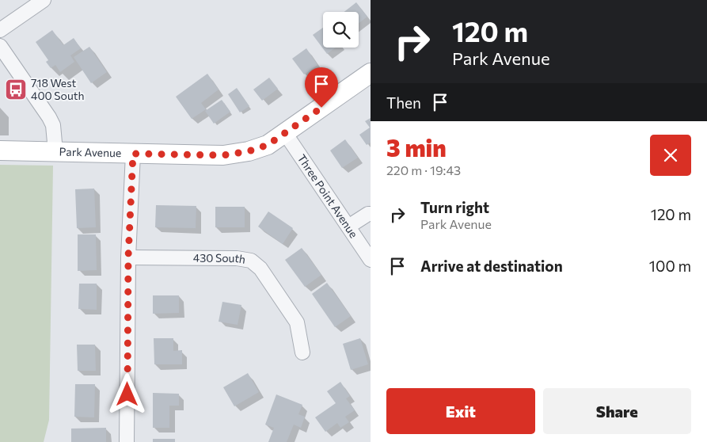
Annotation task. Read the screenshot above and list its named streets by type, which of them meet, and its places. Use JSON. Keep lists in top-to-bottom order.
{
  "streets": {
    "street": ["Park Avenue", "Three Point Avenue", "430 South"]
  },
  "crossings": [
    ["Park Avenue", "Three Point Avenue"]
  ],
  "places": {
    "bus stop": ["718 West 400 South"]
  },
  "page": {
    "turn": ["120 m", "Park Avenue"],
    "then": "Then",
    "heading": ["3 min", "220 m · 19:43"],
    "list": [
      {
        "name": "Turn right",
        "note": "Park Avenue",
        "value": "120 m"
      },
      {
        "name": "Arrive at destination",
        "value": "100 m"
      }
    ],
    "buttons": ["Exit", "Share"]
  }
}
